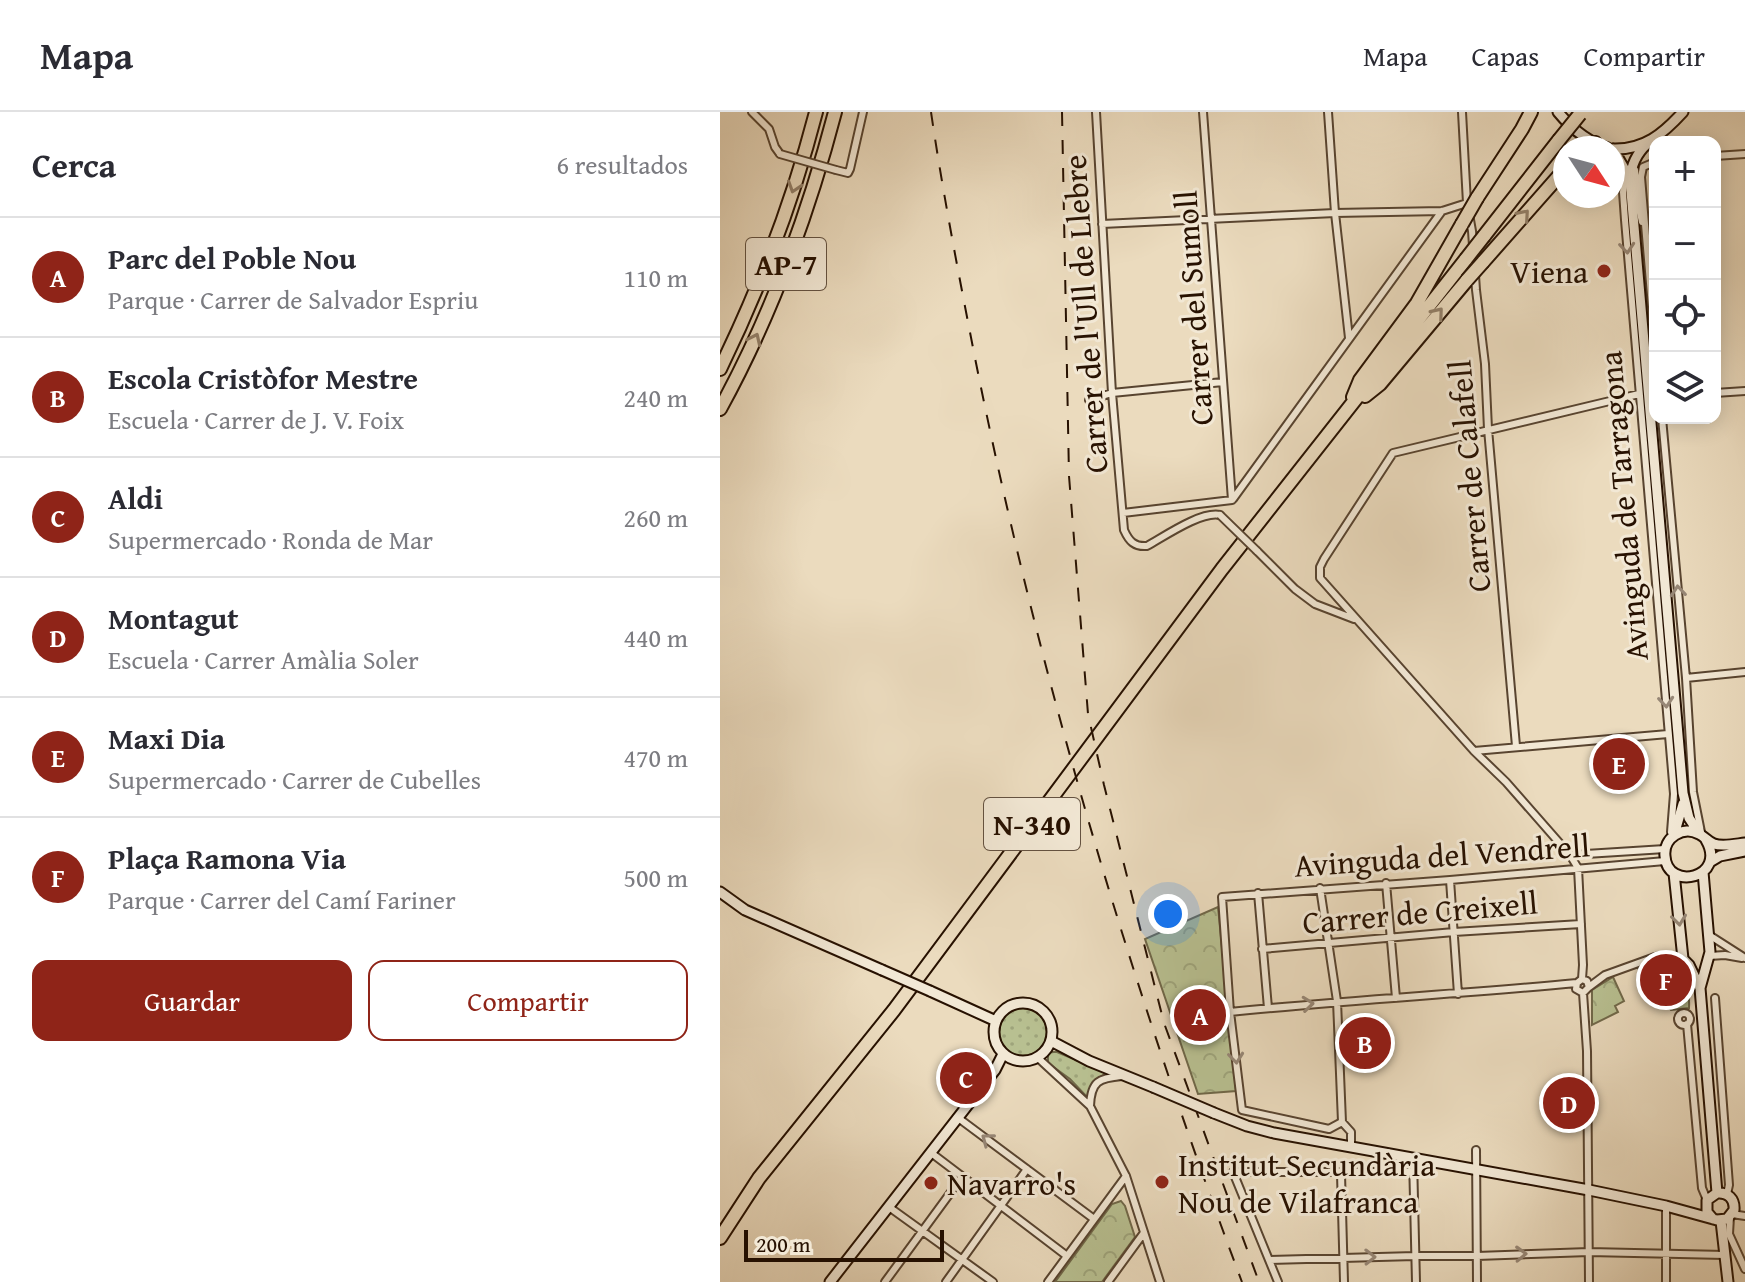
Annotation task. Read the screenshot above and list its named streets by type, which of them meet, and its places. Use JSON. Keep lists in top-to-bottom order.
{
  "streets": {
    "highway": ["AP-7", "N-340"],
    "street": [
      "Carrer del Sumoll",
      "Carrer de l'Ull de Llebre",
      "Carrer de Calafell",
      "Avinguda de Tarragona",
      "Avinguda del Vendrell",
      "Carrer de Creixell"
    ]
  },
  "crossings": [
    ["Avinguda de Tarragona", "Avinguda del Vendrell"]
  ],
  "places": ["Viena", "Institut Secundària Nou de Vilafranca", "Navarro's"],
  "scale_bar": "200 m",
  "north": "bottom right",
  "page": {
    "header": "Mapa",
    "nav": ["Mapa", "Capas", "Compartir"],
    "heading": ["Cerca", "6 resultados"],
    "map_buttons": ["+", "−"],
    "list": [
      {
        "mark": "A",
        "name": "Parc del Poble Nou",
        "note": "Parque · Carrer de Salvador Espriu",
        "value": "110 m"
      },
      {
        "mark": "B",
        "name": "Escola Cristòfor Mestre",
        "note": "Escuela · Carrer de J. V. Foix",
        "value": "240 m"
      },
      {
        "mark": "C",
        "name": "Aldi",
        "note": "Supermercado · Ronda de Mar",
        "value": "260 m"
      },
      {
        "mark": "D",
        "name": "Montagut",
        "note": "Escuela · Carrer Amàlia Soler",
        "value": "440 m"
      },
      {
        "mark": "E",
        "name": "Maxi Dia",
        "note": "Supermercado · Carrer de Cubelles",
        "value": "470 m"
      },
      {
        "mark": "F",
        "name": "Plaça Ramona Via",
        "note": "Parque · Carrer del Camí Fariner",
        "value": "500 m"
      }
    ],
    "pins": [
      "E",
      "F",
      "A",
      "B",
      "C",
      "D"
    ],
    "buttons": ["Guardar", "Compartir"],
    "scale": "200 m"
  }
}
